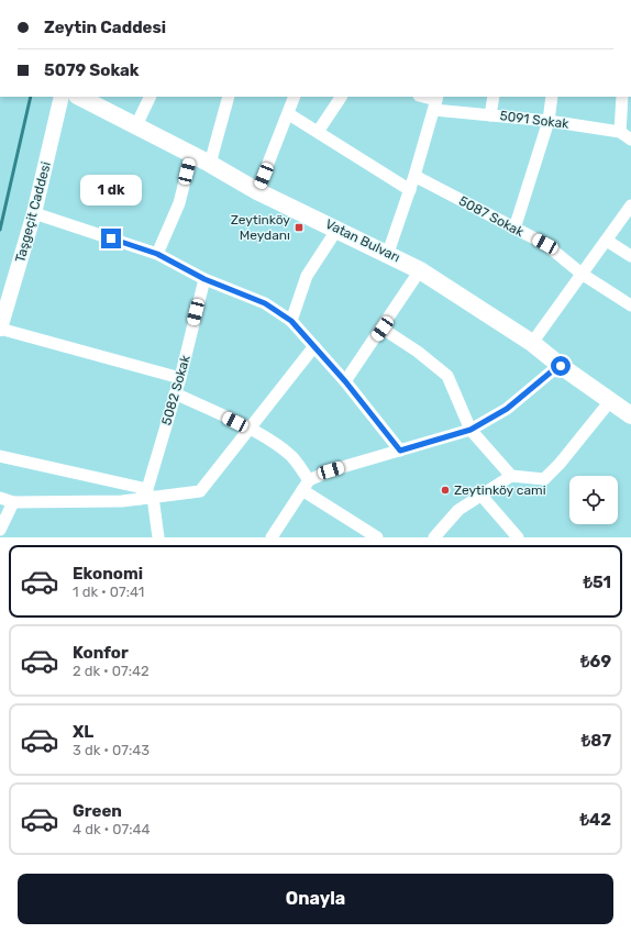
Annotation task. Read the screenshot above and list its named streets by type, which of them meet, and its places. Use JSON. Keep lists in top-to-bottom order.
{
  "streets": {
    "main road": ["Vatan Bulvarı"],
    "street": [
      "5091 Sokak",
      "Taşgeçit Caddesi",
      "5087 Sokak",
      "5082 Sokak"
    ]
  },
  "places": {
    "transit": ["Zeytinköy Meydanı"],
    "other": ["Zeytinköy cami"]
  },
  "page": {
    "banner": ["Zeytin Caddesi", "5079 Sokak"],
    "bubble": "1 dk",
    "list": [
      {
        "name": "Ekonomi",
        "note": "1 dk · 07:41",
        "value": "₺51"
      },
      {
        "name": "Konfor",
        "note": "2 dk · 07:42",
        "value": "₺69"
      },
      {
        "name": "XL",
        "note": "3 dk · 07:43",
        "value": "₺87"
      },
      {
        "name": "Green",
        "note": "4 dk · 07:44",
        "value": "₺42"
      }
    ],
    "buttons": "Onayla"
  }
}
